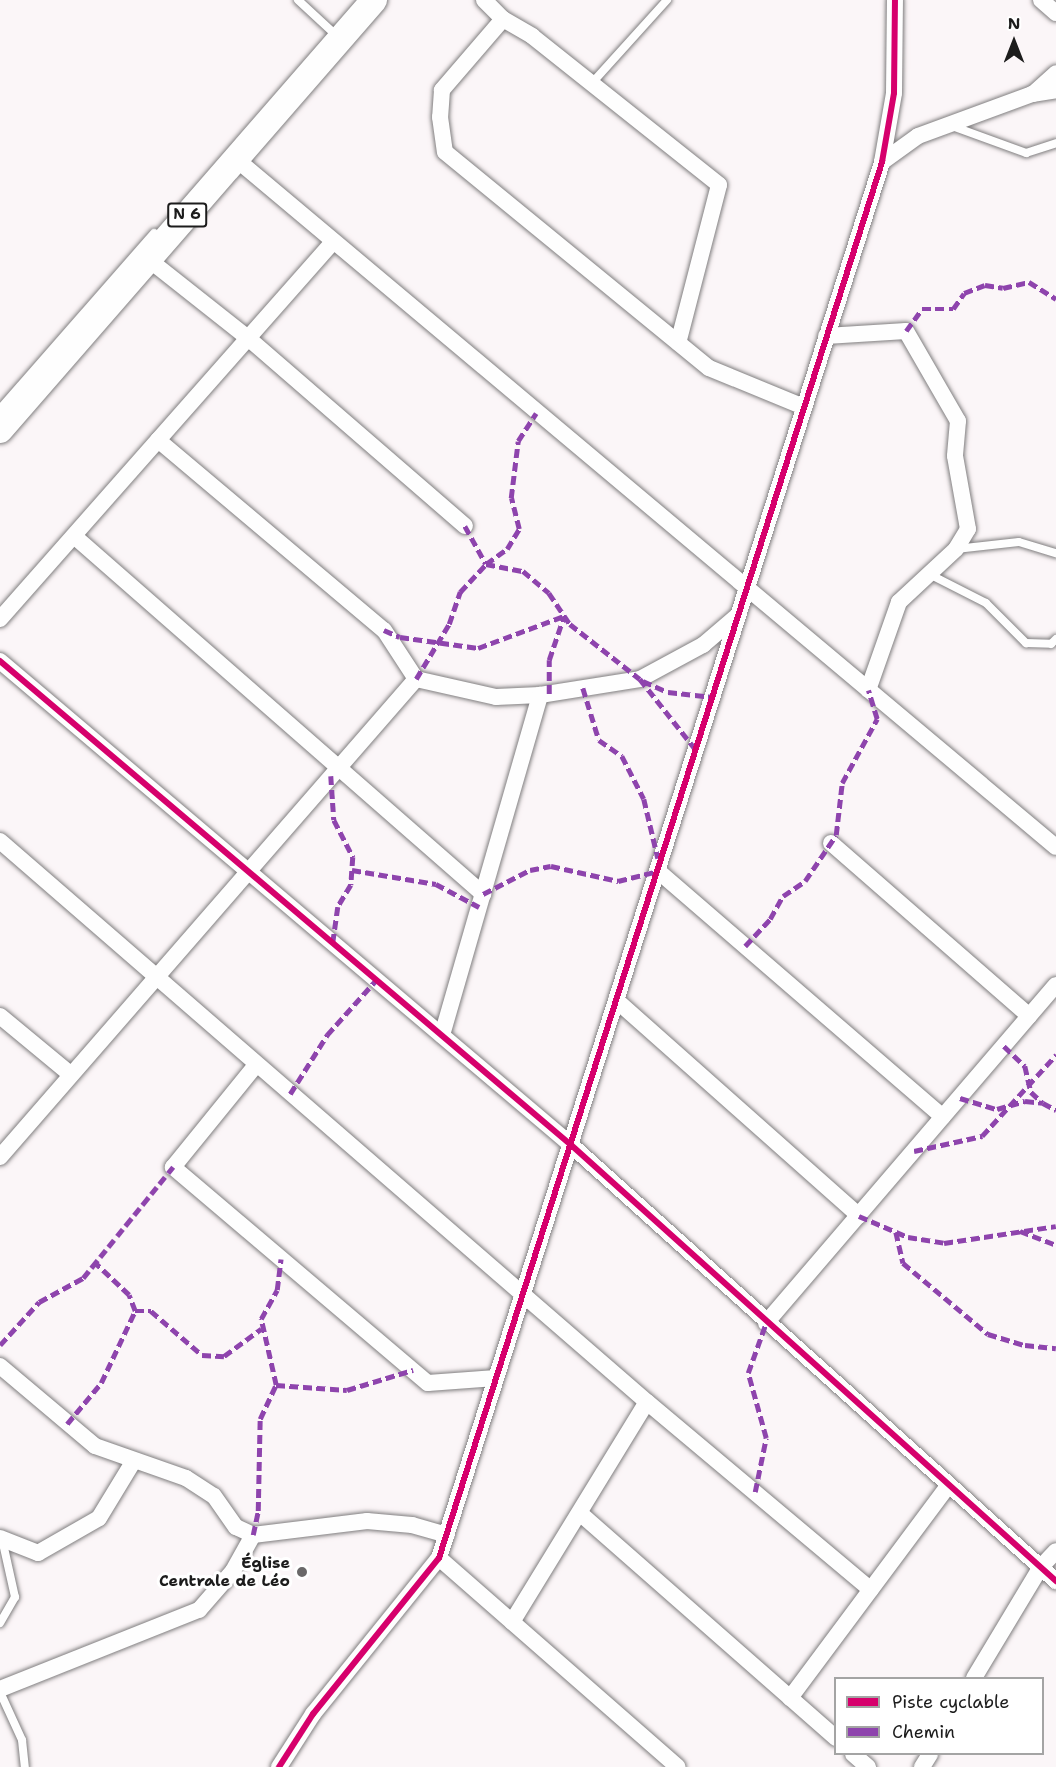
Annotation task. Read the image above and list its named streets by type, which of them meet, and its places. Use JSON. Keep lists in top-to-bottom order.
{
  "streets": {
    "main road": ["N 6"]
  },
  "places": ["Église Centrale de Léo"],
  "legend": ["Piste cyclable", "Chemin"],
  "north": "top"
}
